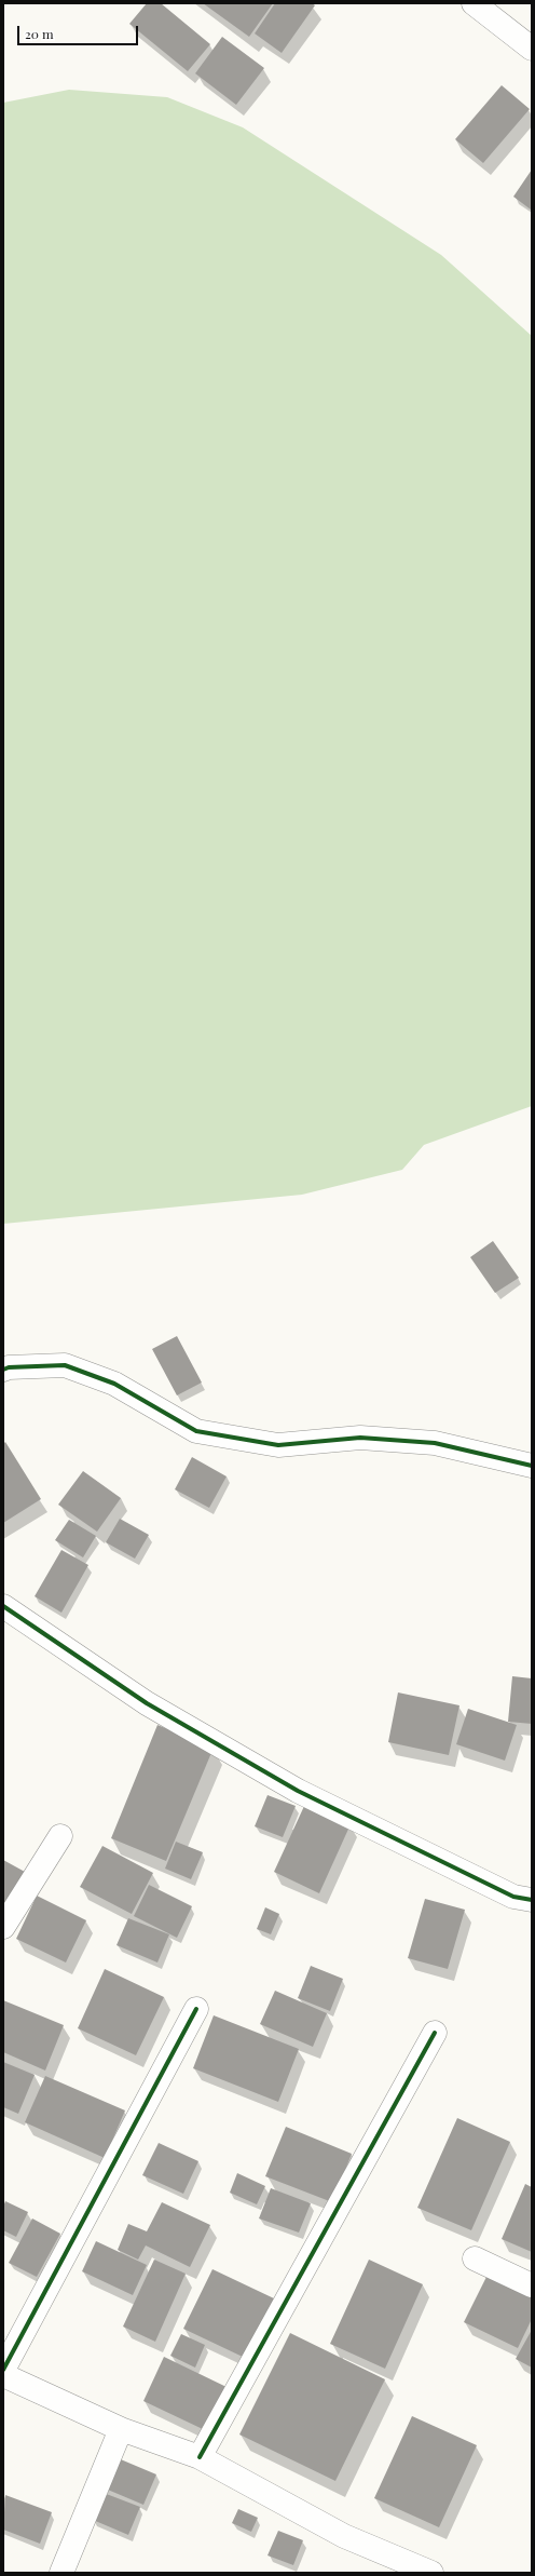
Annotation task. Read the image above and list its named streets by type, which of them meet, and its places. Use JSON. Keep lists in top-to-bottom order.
{
  "scale_bar": "20 m"
}
